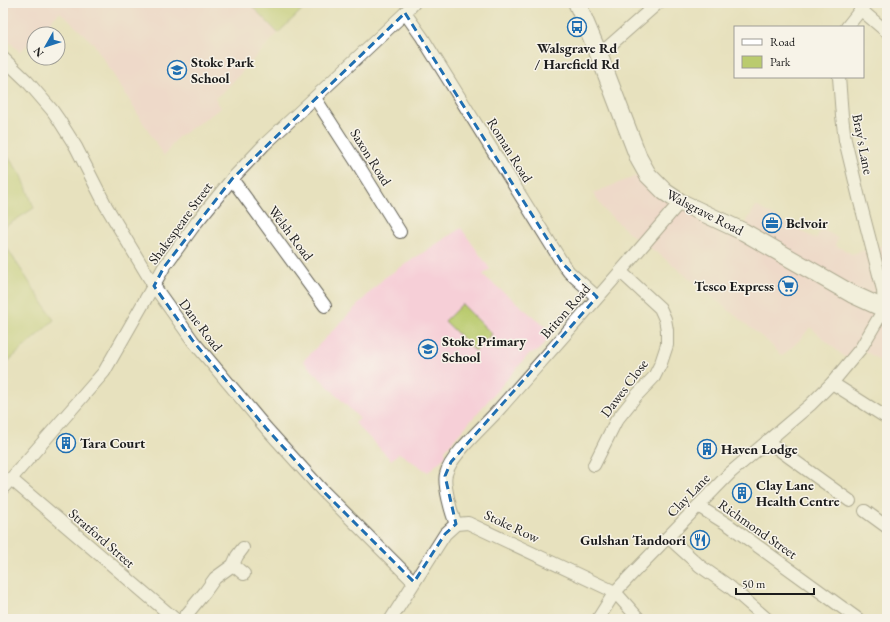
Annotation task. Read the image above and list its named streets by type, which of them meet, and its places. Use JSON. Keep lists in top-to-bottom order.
{
  "streets": {
    "highway": ["Walsgrave Road"],
    "street": [
      "Bray's Lane",
      "Roman Road",
      "Saxon Road",
      "Shakespeare Street",
      "Welsh Road",
      "Briton Road",
      "Dane Road",
      "Dawes Close",
      "Clay Lane",
      "Stoke Row",
      "Richmond Street",
      "Stratford Street"
    ]
  },
  "crossings": [
    ["Bray's Lane", "Walsgrave Road"],
    ["Bray's Lane", "Clay Lane"],
    ["Roman Road", "Shakespeare Street"],
    ["Roman Road", "Briton Road"],
    ["Saxon Road", "Shakespeare Street"],
    ["Walsgrave Road", "Briton Road"],
    ["Walsgrave Road", "Clay Lane"],
    ["Shakespeare Street", "Welsh Road"],
    ["Shakespeare Street", "Dane Road"],
    ["Shakespeare Street", "Stratford Street"],
    ["Briton Road", "Dawes Close"],
    ["Briton Road", "Stoke Row"],
    ["Clay Lane", "Stoke Row"],
    ["Clay Lane", "Richmond Street"]
  ],
  "places": {
    "bus stop": ["Walsgrave Rd / Harefield Rd"],
    "school or university": ["Stoke Park School", "Stoke Primary School"],
    "office": ["Belvoir"],
    "supermarket": ["Tesco Express"],
    "building": ["Tara Court", "Haven Lodge", "Clay Lane Health Centre"],
    "restaurant": ["Gulshan Tandoori"]
  },
  "legend": ["Road", "Park"],
  "scale_bar": "50 m",
  "north": "bottom left"
}
